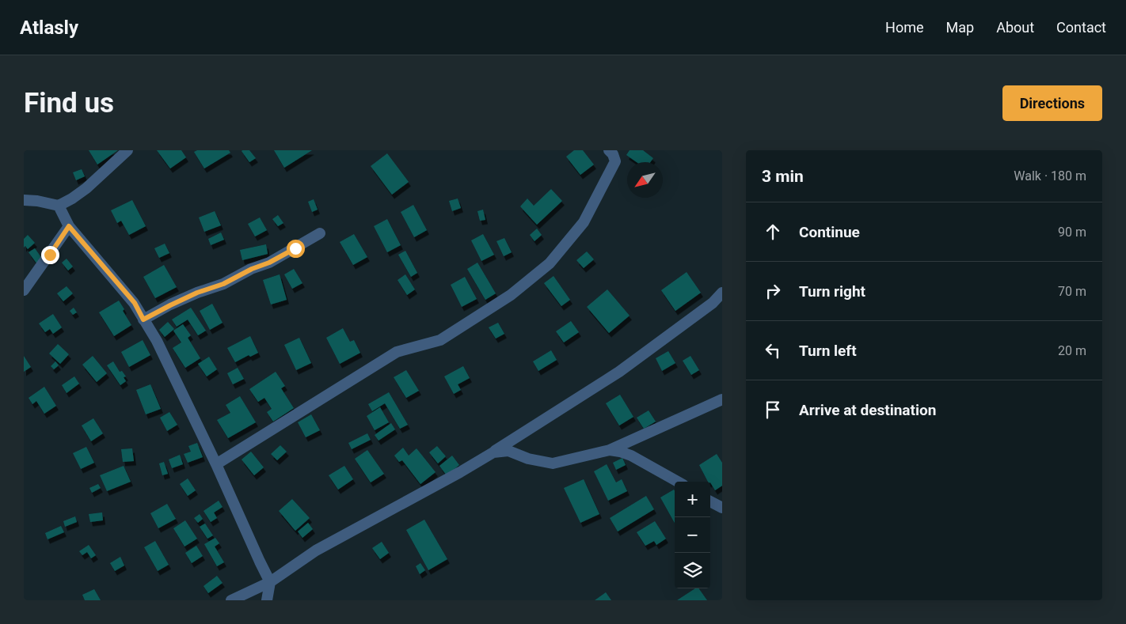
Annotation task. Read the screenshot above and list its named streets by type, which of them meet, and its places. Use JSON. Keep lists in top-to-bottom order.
{
  "north": "bottom left",
  "page": {
    "header": "Atlasly",
    "nav": [
      "Home",
      "Map",
      "About",
      "Contact"
    ],
    "buttons": "Directions",
    "title": "Find us",
    "heading": ["3 min", "Walk · 180 m"],
    "list": [
      ["Continue", "90 m"],
      ["Turn right", "70 m"],
      ["Turn left", "20 m"],
      "Arrive at destination"
    ],
    "map_buttons": ["+", "−"]
  }
}
